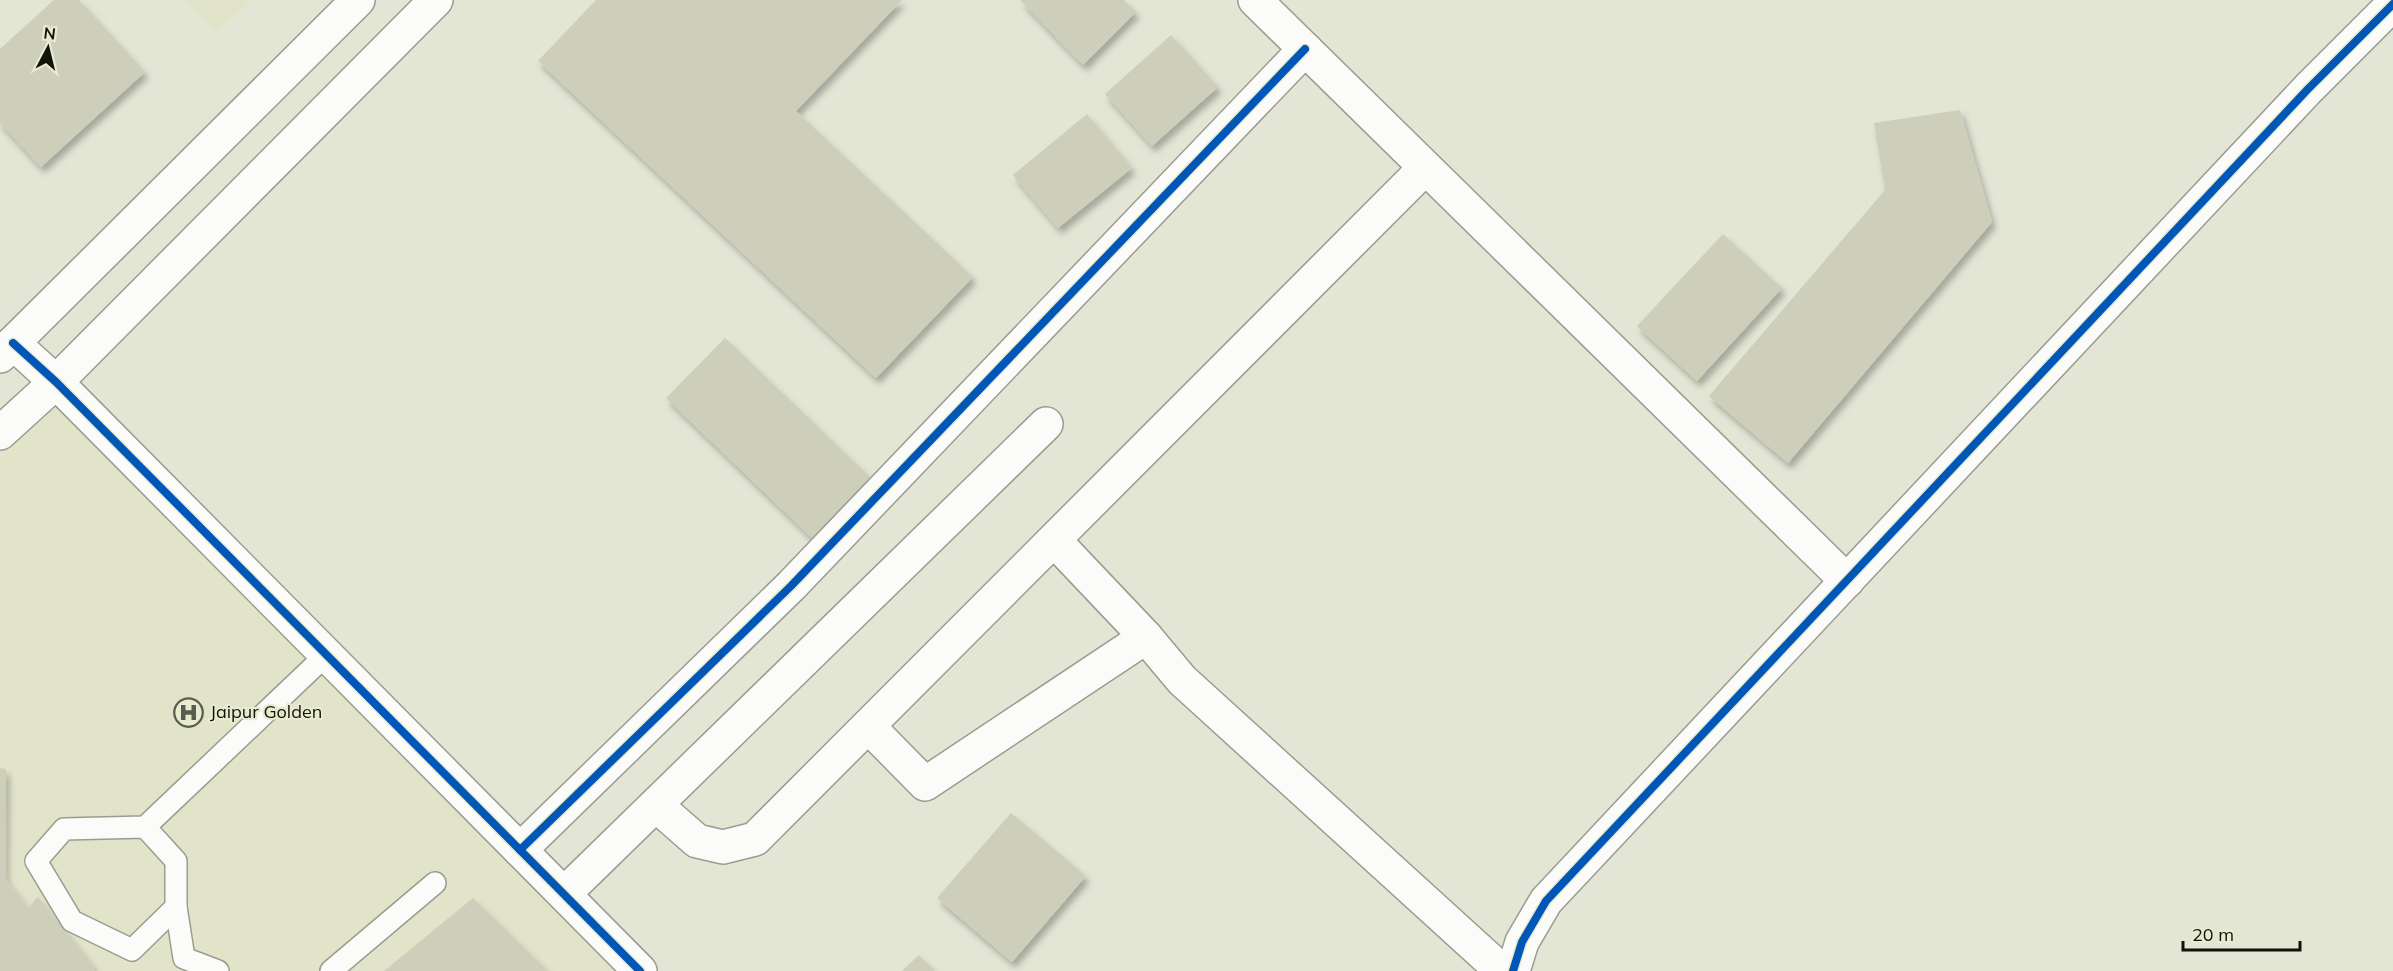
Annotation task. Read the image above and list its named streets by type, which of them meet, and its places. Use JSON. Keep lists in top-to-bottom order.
{
  "places": {
    "hospital": ["Jaipur Golden"]
  },
  "scale_bar": "20 m",
  "north": "top"
}
